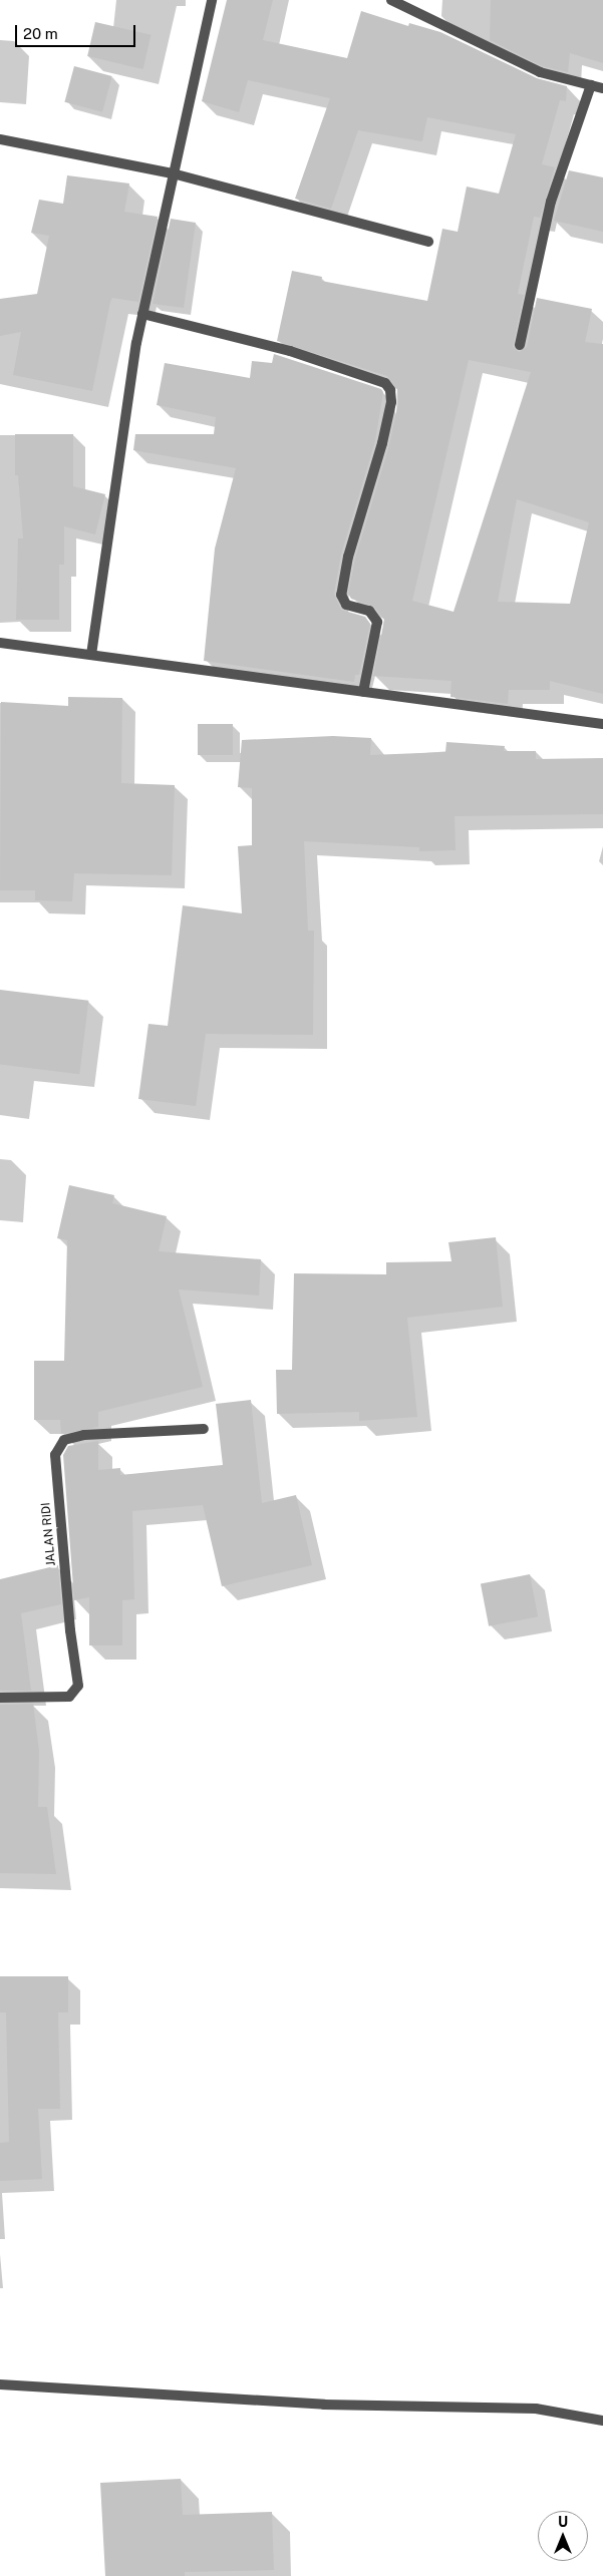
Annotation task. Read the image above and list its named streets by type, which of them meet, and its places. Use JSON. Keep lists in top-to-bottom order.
{
  "streets": {
    "street": ["JALAN RIDI"]
  },
  "scale_bar": "20 m",
  "north": "top"
}
